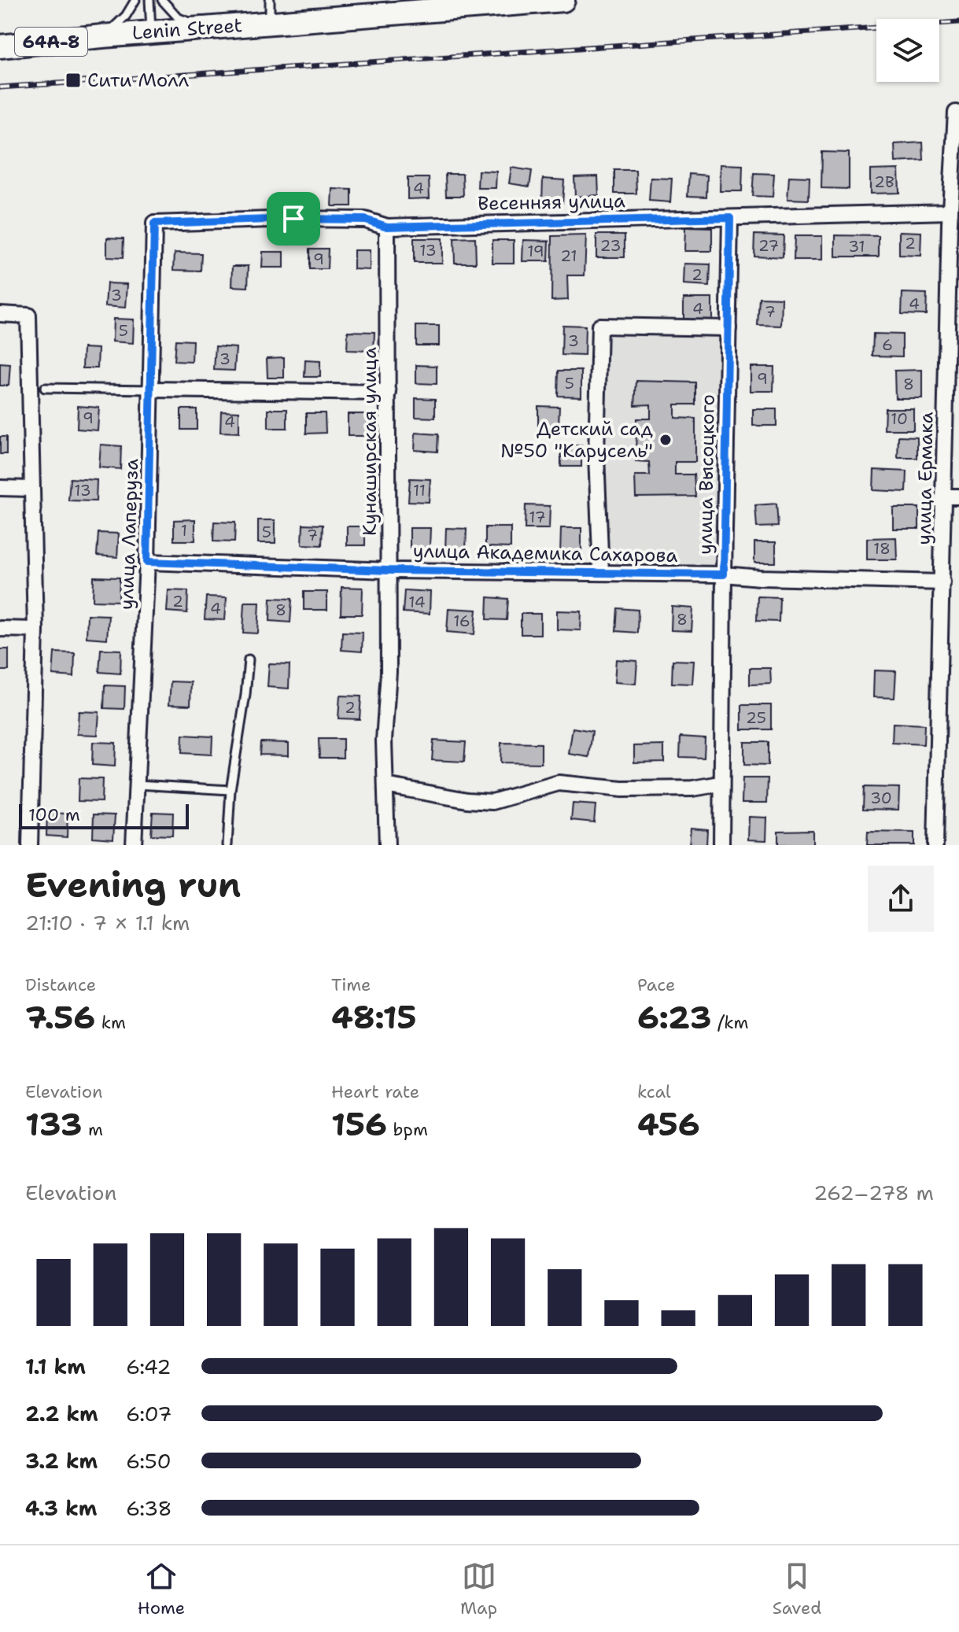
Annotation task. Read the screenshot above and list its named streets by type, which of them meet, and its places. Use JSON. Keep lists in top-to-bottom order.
{
  "streets": {
    "main road": ["Lenin Street", "64А-8"],
    "street": [
      "Весенняя улица",
      "Кунаширская улица",
      "улица Высоцкого",
      "улица Ермака",
      "улица Лаперуза",
      "улица Академика Сахарова"
    ]
  },
  "crossings": [
    ["Весенняя улица", "Кунаширская улица"],
    ["Весенняя улица", "улица Высоцкого"],
    ["Весенняя улица", "улица Ермака"],
    ["Весенняя улица", "улица Лаперуза"],
    ["Кунаширская улица", "улица Академика Сахарова"],
    ["улица Высоцкого", "улица Академика Сахарова"],
    ["улица Ермака", "улица Академика Сахарова"],
    ["улица Лаперуза", "улица Академика Сахарова"]
  ],
  "places": {
    "transit": ["Сити Молл"],
    "other": ["Детский сад №50 \"Карусель\""]
  },
  "house_numbers": [
    "2В",
    "4",
    "2",
    "23",
    "27",
    "31",
    "13",
    "19",
    "21",
    "9",
    "2",
    "3",
    "4",
    "4",
    "7",
    "5",
    "3",
    "6",
    "3",
    "9",
    "5",
    "8",
    "9",
    "10",
    "4",
    "13",
    "11",
    "17",
    "1",
    "5",
    "7",
    "18",
    "2",
    "14",
    "4",
    "8",
    "8",
    "16",
    "2",
    "25",
    "30"
  ],
  "scale_bar": "100 m",
  "page": {
    "scale": "100 m",
    "heading": ["Evening run", "21:10 · 7 × 1.1 km"],
    "stats": [
      ["Distance", "7.56 km"],
      ["Time", "48:15"],
      ["Pace", "6:23 /km"],
      ["Elevation", "133 m"],
      ["Heart rate", "156 bpm"],
      ["kcal", "456"]
    ],
    "chart": ["Elevation", "262–278 m"],
    "list": [
      {
        "name": "1.1 km",
        "note": "6:42"
      },
      {
        "name": "2.2 km",
        "note": "6:07"
      },
      {
        "name": "3.2 km",
        "note": "6:50"
      },
      {
        "name": "4.3 km",
        "note": "6:38"
      }
    ],
    "tabs": ["Home", "Map", "Saved"]
  }
}
